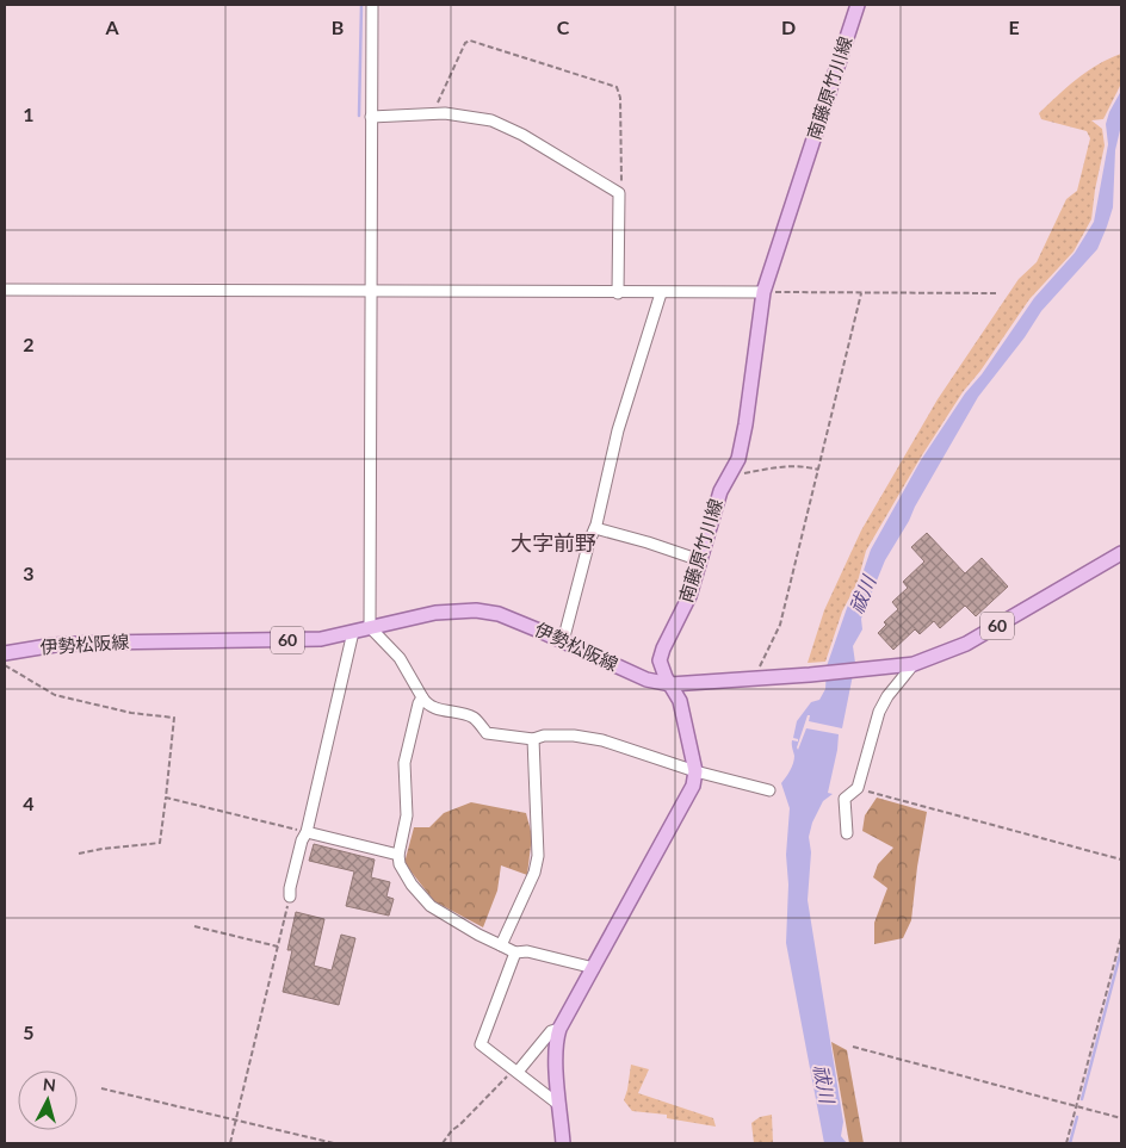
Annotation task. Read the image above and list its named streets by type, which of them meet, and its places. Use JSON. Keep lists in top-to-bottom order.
{
  "streets": {
    "main road": ["南藤原竹川線", "60", "伊勢松阪線"]
  },
  "crossings": [
    ["南藤原竹川線", "伊勢松阪線"]
  ],
  "districts": ["大字前野"],
  "water": ["祓川"],
  "north": "top",
  "grid": {
    "columns": [
      "A",
      "B",
      "C",
      "D",
      "E"
    ],
    "rows": [
      "1",
      "2",
      "3",
      "4",
      "5"
    ]
  }
}
